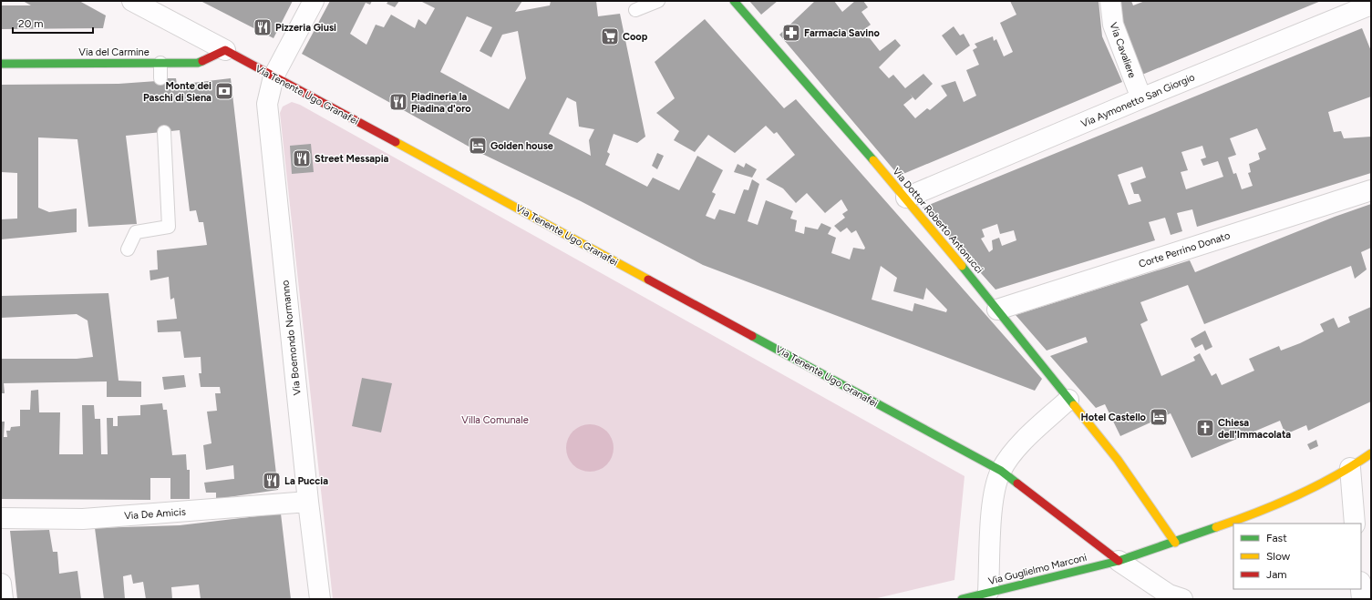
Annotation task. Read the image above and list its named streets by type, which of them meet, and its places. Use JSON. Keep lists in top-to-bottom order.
{
  "streets": {
    "main road": [
      "Via del Carmine",
      "Via Tenente Ugo Granafei",
      "Via Dottor Roberto Antonucci",
      "Via Guglielmo Marconi"
    ],
    "street": [
      "Via Cavaliere",
      "Via Aymonetto San Giorgio",
      "Corte Perrino Donato",
      "Via Boemondo Normanno",
      "Via De Amicis"
    ]
  },
  "crossings": [
    ["Via Cavaliere", "Via Aymonetto San Giorgio"],
    ["Via del Carmine", "Via Tenente Ugo Granafei"],
    ["Via Tenente Ugo Granafei", "Via Boemondo Normanno"],
    ["Via Tenente Ugo Granafei", "Via Guglielmo Marconi"],
    ["Via Aymonetto San Giorgio", "Via Dottor Roberto Antonucci"],
    ["Via Dottor Roberto Antonucci", "Corte Perrino Donato"],
    ["Via Dottor Roberto Antonucci", "Via Guglielmo Marconi"],
    ["Via Boemondo Normanno", "Via De Amicis"]
  ],
  "parks": ["Villa Comunale"],
  "places": {
    "restaurant": [
      "Pizzeria Giusi",
      "Piadineria la Piadina d'oro",
      "Street Messapia",
      "La Puccia"
    ],
    "pharmacy": ["Farmacia Savino"],
    "supermarket": ["Coop"],
    "bank": ["Monte dei Paschi di Siena"],
    "hotel": ["Golden house", "Hotel Castello"],
    "church": ["Chiesa dell'Immacolata"]
  },
  "legend": ["Fast", "Slow", "Jam"],
  "scale_bar": "20 m"
}
